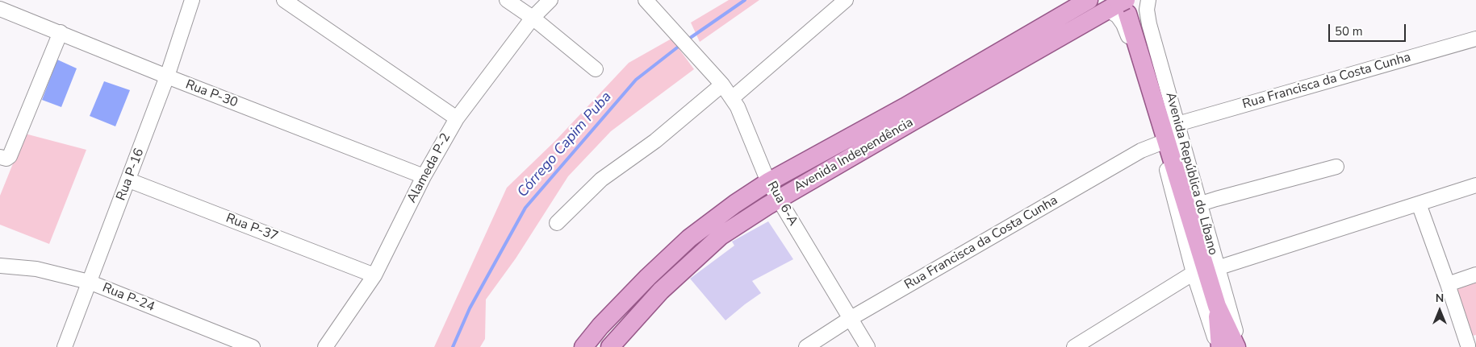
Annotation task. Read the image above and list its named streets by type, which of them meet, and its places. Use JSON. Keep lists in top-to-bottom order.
{
  "streets": {
    "main road": ["Avenida Independência", "Avenida República do Líbano"],
    "street": [
      "Rua Francisca da Costa Cunha",
      "Rua P-30",
      "Alameda P-2",
      "Rua P-16",
      "Rua 6-A",
      "Rua P-37",
      "Rua P-24"
    ]
  },
  "crossings": [
    ["Rua Francisca da Costa Cunha", "Avenida República do Líbano"],
    ["Rua Francisca da Costa Cunha", "Rua 6-A"],
    ["Rua P-30", "Alameda P-2"],
    ["Rua P-30", "Rua P-16"],
    ["Avenida Independência", "Avenida República do Líbano"],
    ["Avenida Independência", "Rua 6-A"],
    ["Alameda P-2", "Rua P-37"],
    ["Rua P-16", "Rua P-37"],
    ["Rua P-16", "Rua P-24"]
  ],
  "water": ["Córrego Capim Puba"],
  "scale_bar": "50 m",
  "north": "top"
}
